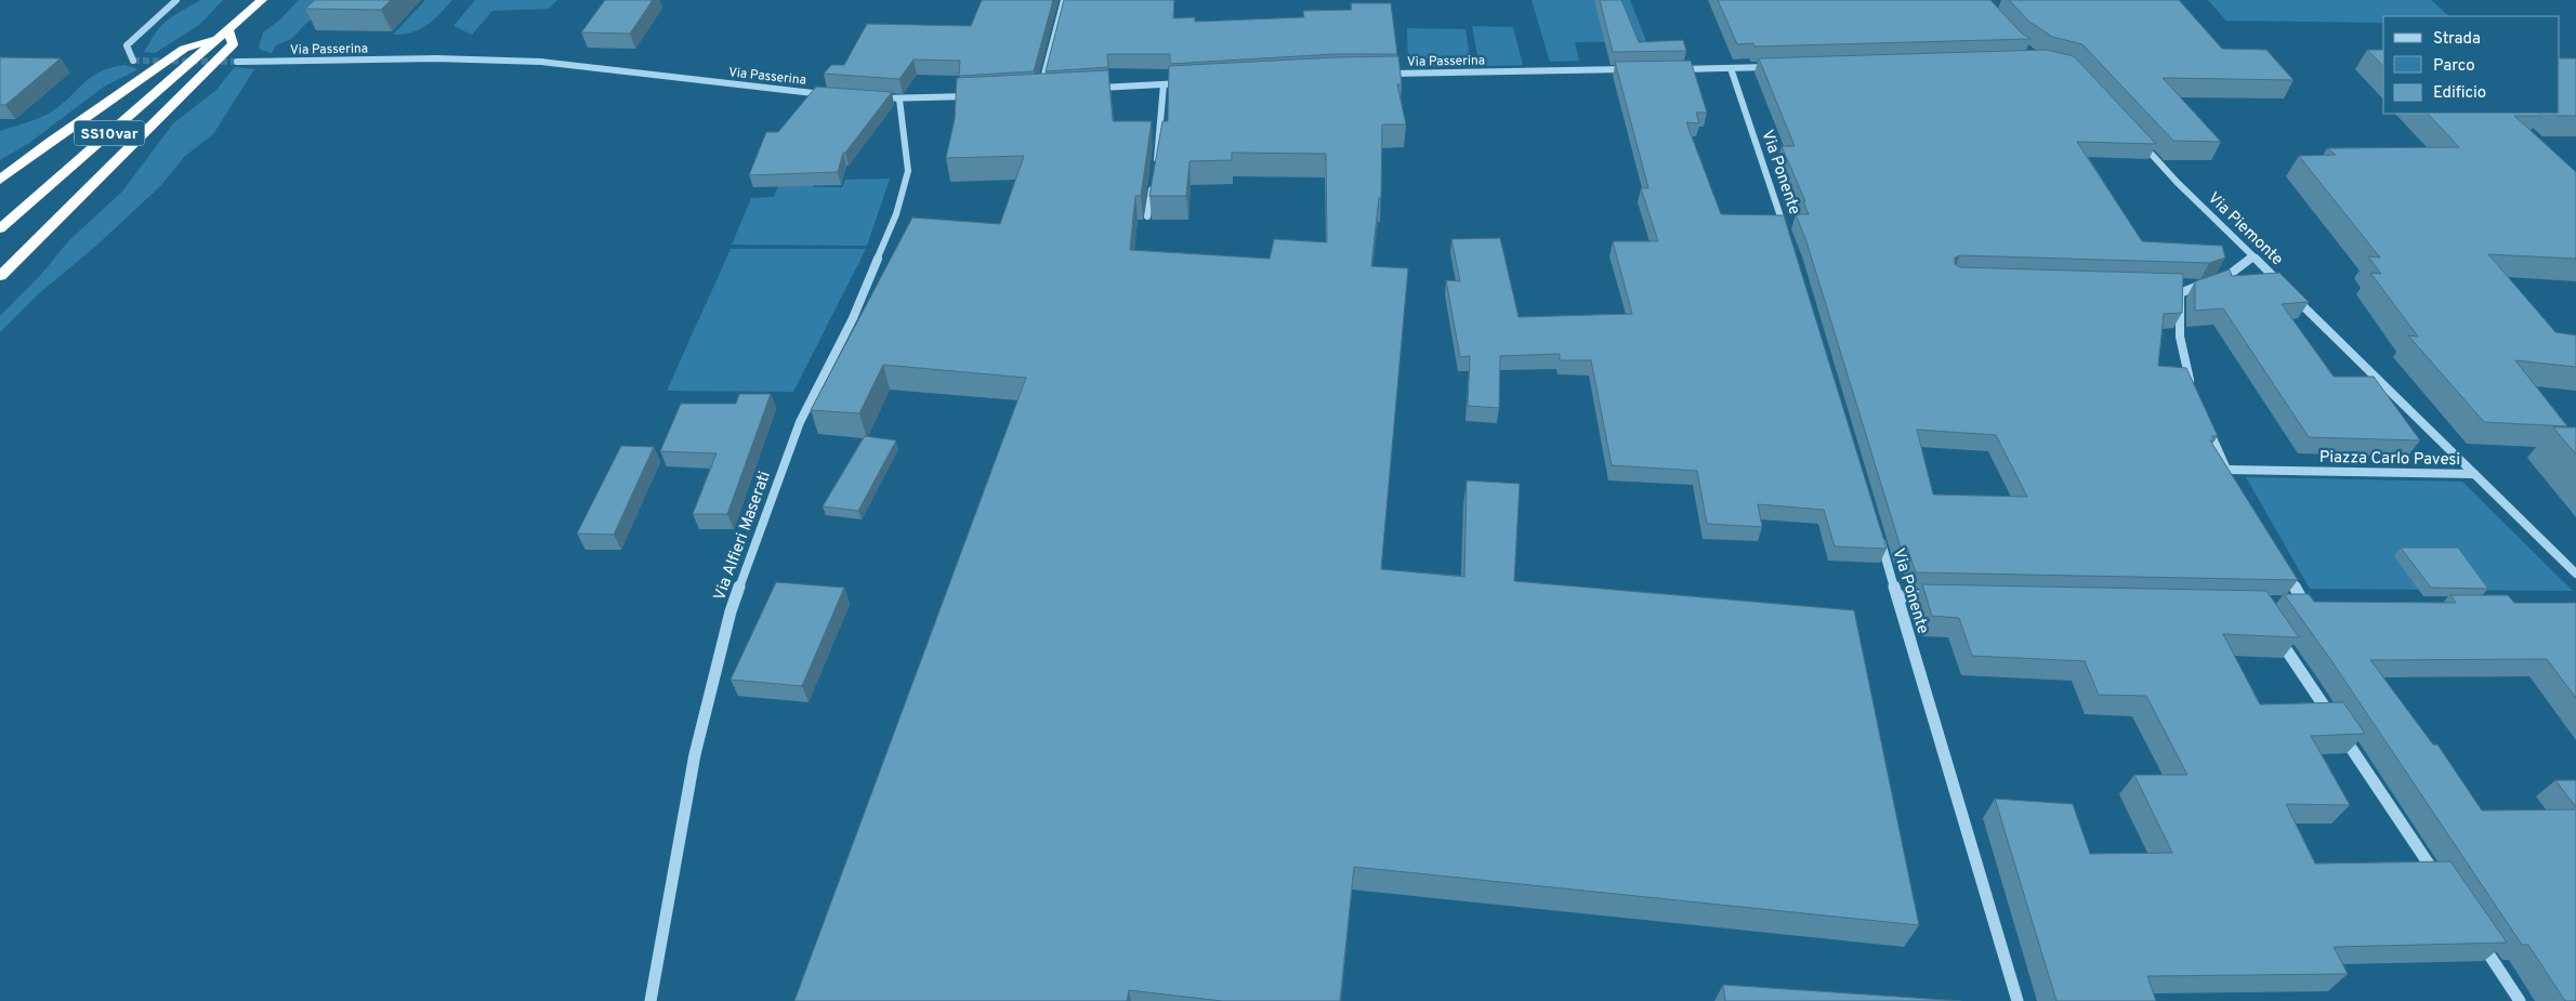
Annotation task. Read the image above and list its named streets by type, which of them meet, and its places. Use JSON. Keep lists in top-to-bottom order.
{
  "streets": {
    "highway": ["SS10var"],
    "street": [
      "Via Passerina",
      "Via Ponente",
      "Via Piemonte",
      "Piazza Carlo Pavesi",
      "Via Alfieri Maserati"
    ]
  },
  "legend": ["Strada", "Parco", "Edificio"]
}
